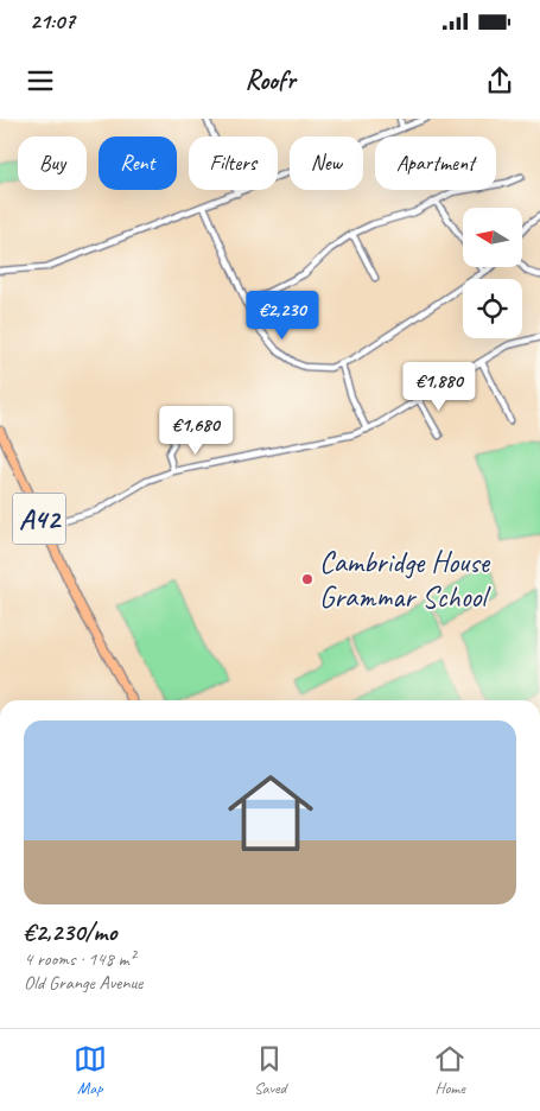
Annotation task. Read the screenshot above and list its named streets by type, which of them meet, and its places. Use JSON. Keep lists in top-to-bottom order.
{
  "streets": {
    "main road": ["A42"]
  },
  "places": ["Cambridge House Grammar School"],
  "north": "left",
  "page": {
    "status": "21:07",
    "header": "Roofr",
    "chip": [
      "Buy",
      "Rent",
      "Filters",
      "New",
      "Apartment"
    ],
    "price": ["€2,230", "€1,880", "€1,680"],
    "list": [
      {
        "name": "€2,230/mo",
        "note": "4 rooms · 148 m² · Old Grange Avenue"
      }
    ],
    "tabs": ["Map", "Saved", "Home"]
  }
}
